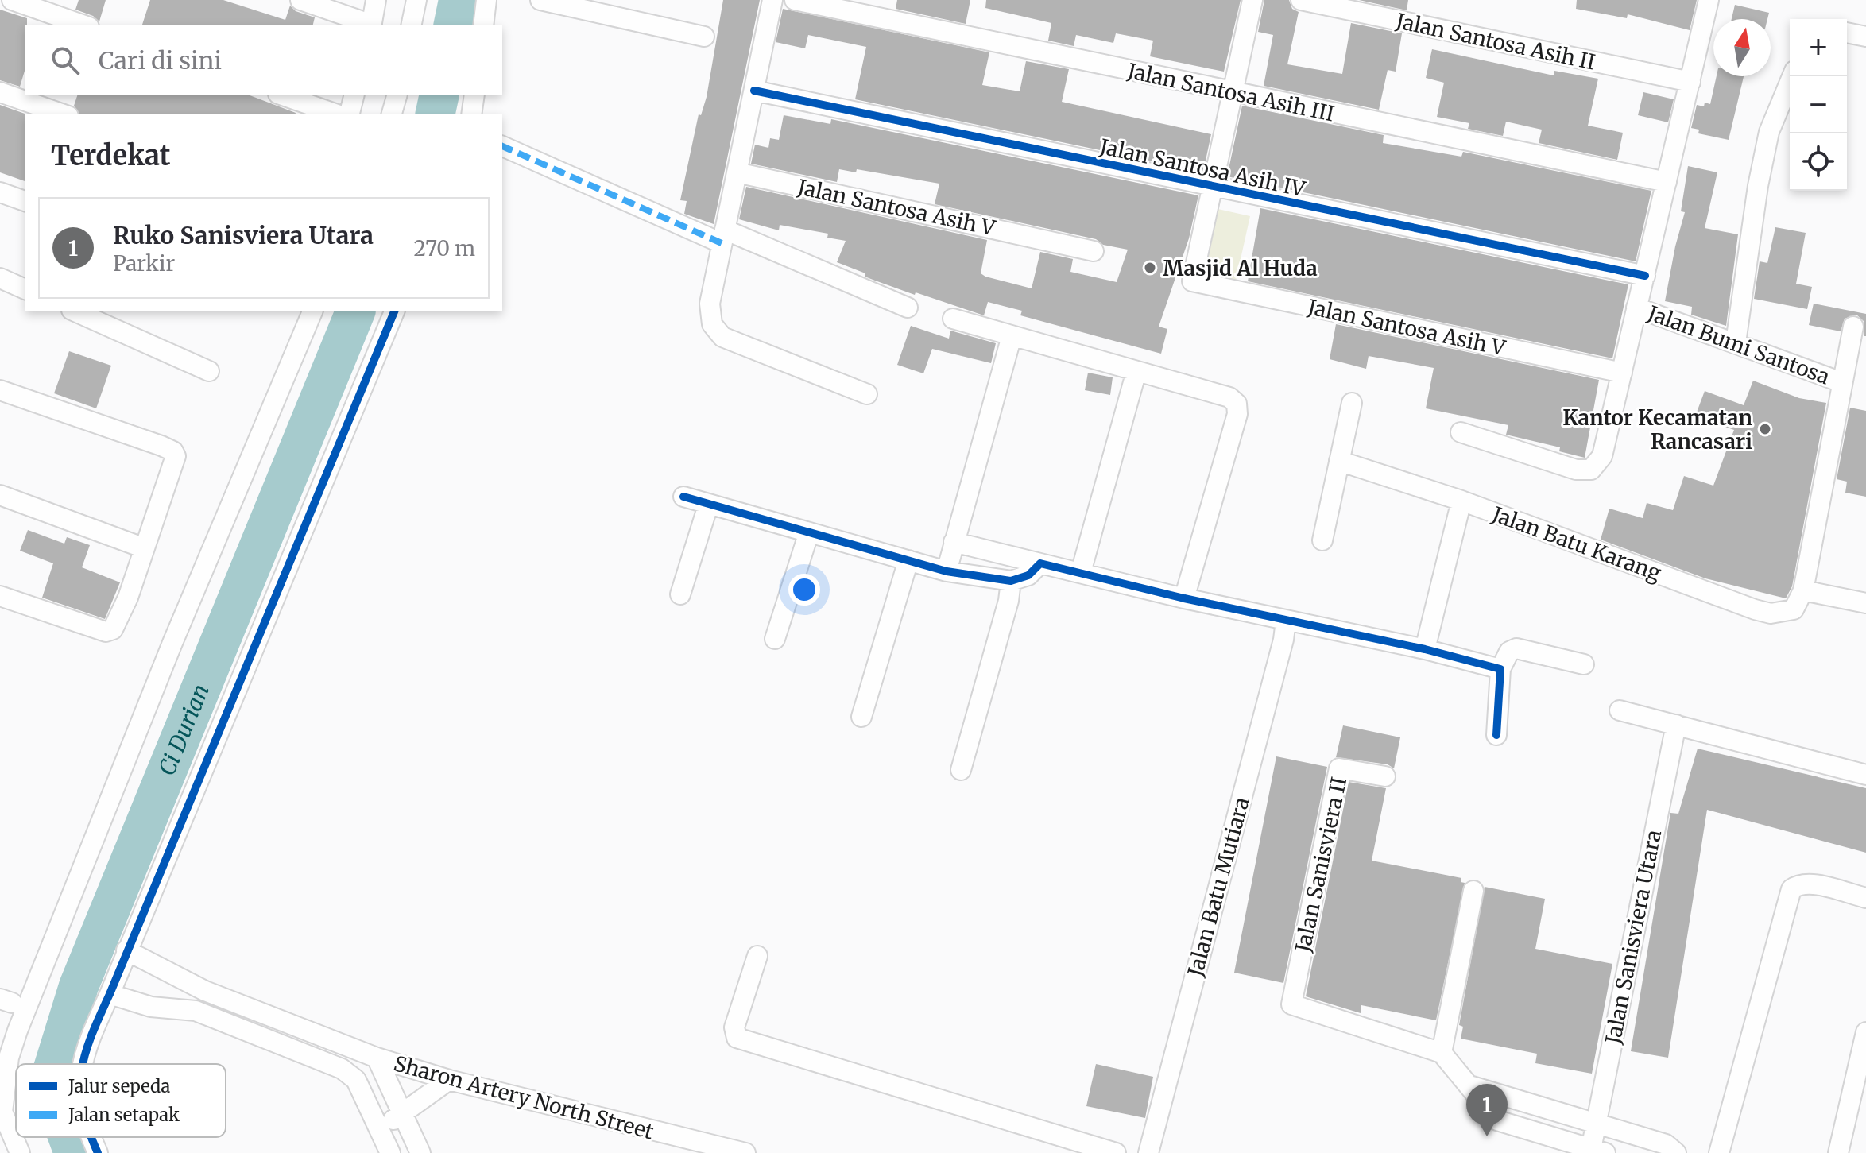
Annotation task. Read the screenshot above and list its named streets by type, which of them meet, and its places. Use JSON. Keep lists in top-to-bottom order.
{
  "streets": {
    "street": [
      "Jalan Santosa Asih II",
      "Jalan Santosa Asih III",
      "Jalan Santosa Asih IV",
      "Jalan Santosa Asih V",
      "Jalan Bumi Santosa",
      "Jalan Batu Karang",
      "Jalan Sanisviera II",
      "Jalan Batu Mutiara",
      "Jalan Sanisviera Utara",
      "Sharon Artery North Street"
    ]
  },
  "crossings": [
    ["Jalan Santosa Asih IV", "Jalan Santosa Asih V"]
  ],
  "water": ["Ci Durian"],
  "places": ["Masjid Al Huda", "Kantor Kecamatan Rancasari"],
  "legend": ["Jalur sepeda", "Jalan setapak"],
  "north": "top",
  "page": {
    "map_buttons": ["+", "−"],
    "search": "Cari di sini",
    "heading": "Terdekat",
    "list": [
      {
        "mark": "1",
        "name": "Ruko Sanisviera Utara",
        "note": "Parkir",
        "value": "270 m"
      }
    ],
    "pins": "1"
  }
}
